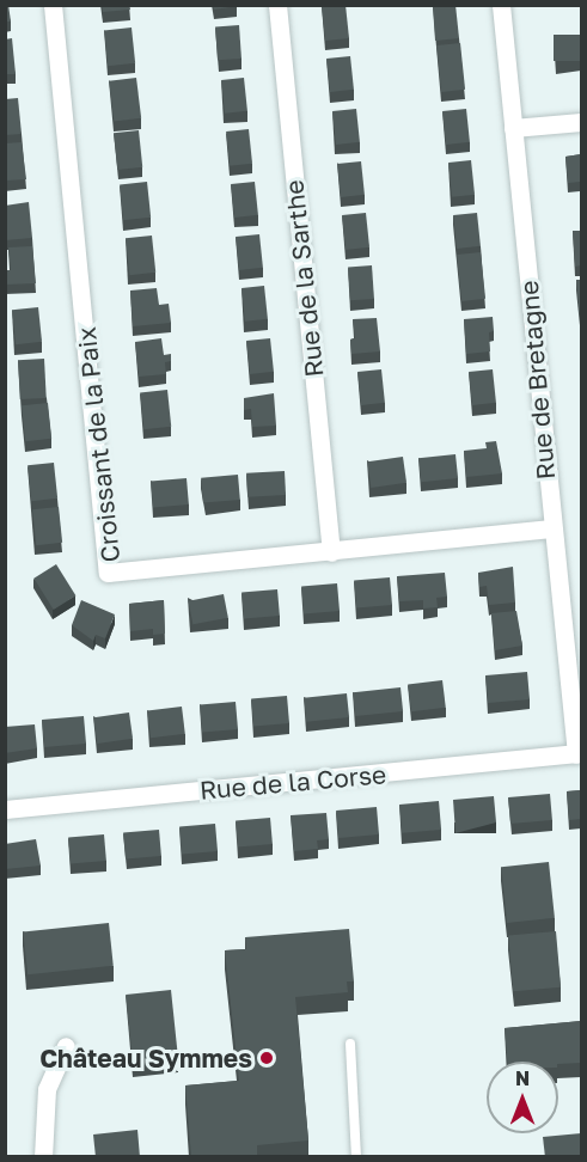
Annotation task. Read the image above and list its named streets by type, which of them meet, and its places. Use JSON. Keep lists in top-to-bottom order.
{
  "streets": {
    "street": [
      "Rue de la Sarthe",
      "Rue de Bretagne",
      "Croissant de la Paix",
      "Rue de la Corse"
    ]
  },
  "crossings": [
    ["Rue de la Sarthe", "Croissant de la Paix"],
    ["Rue de Bretagne", "Croissant de la Paix"],
    ["Rue de Bretagne", "Rue de la Corse"]
  ],
  "places": ["Château Symmes"],
  "north": "top"
}
